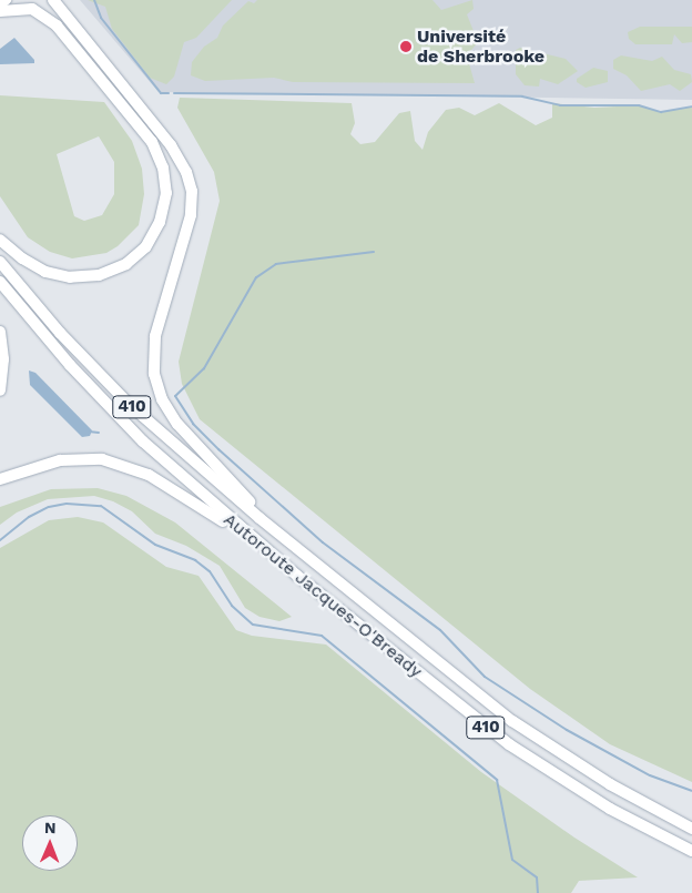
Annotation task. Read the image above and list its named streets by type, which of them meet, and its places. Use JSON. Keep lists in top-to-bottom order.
{
  "streets": {
    "highway": ["410", "Autoroute Jacques-O'Bready"]
  },
  "places": ["Université de Sherbrooke"],
  "north": "top"
}
